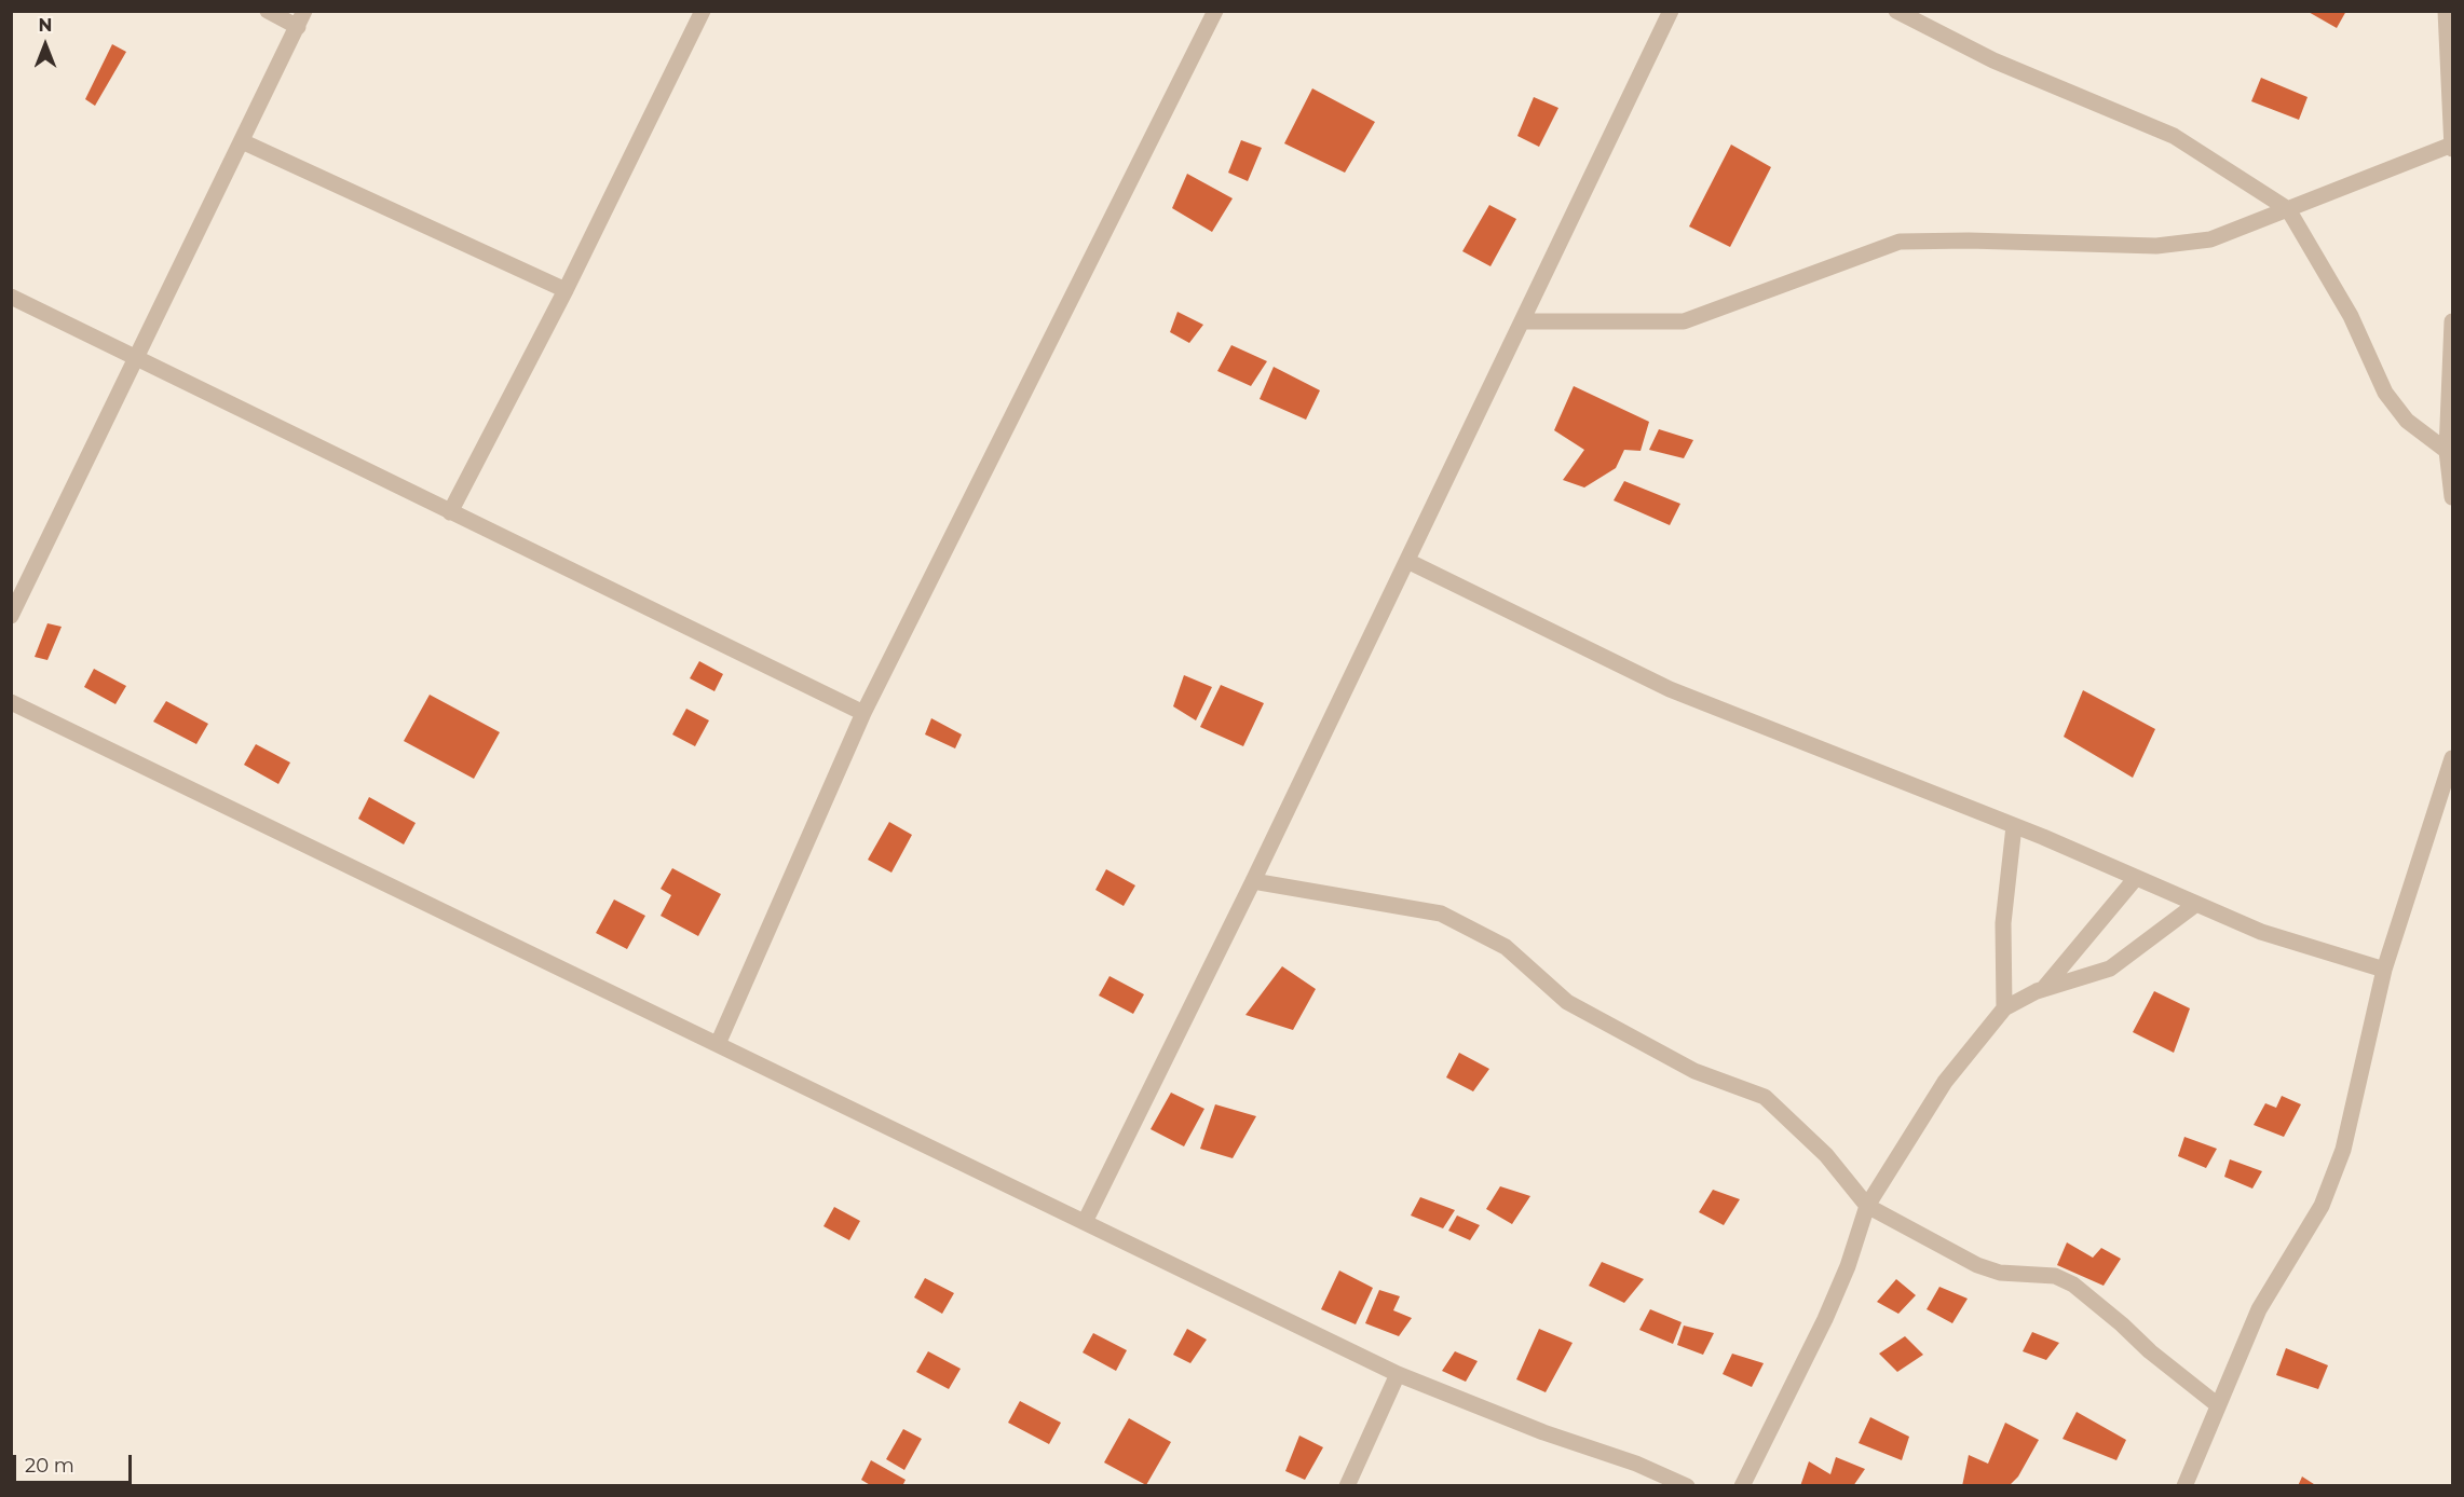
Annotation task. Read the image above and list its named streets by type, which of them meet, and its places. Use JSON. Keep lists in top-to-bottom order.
{
  "scale_bar": "20 m",
  "north": "top"
}
